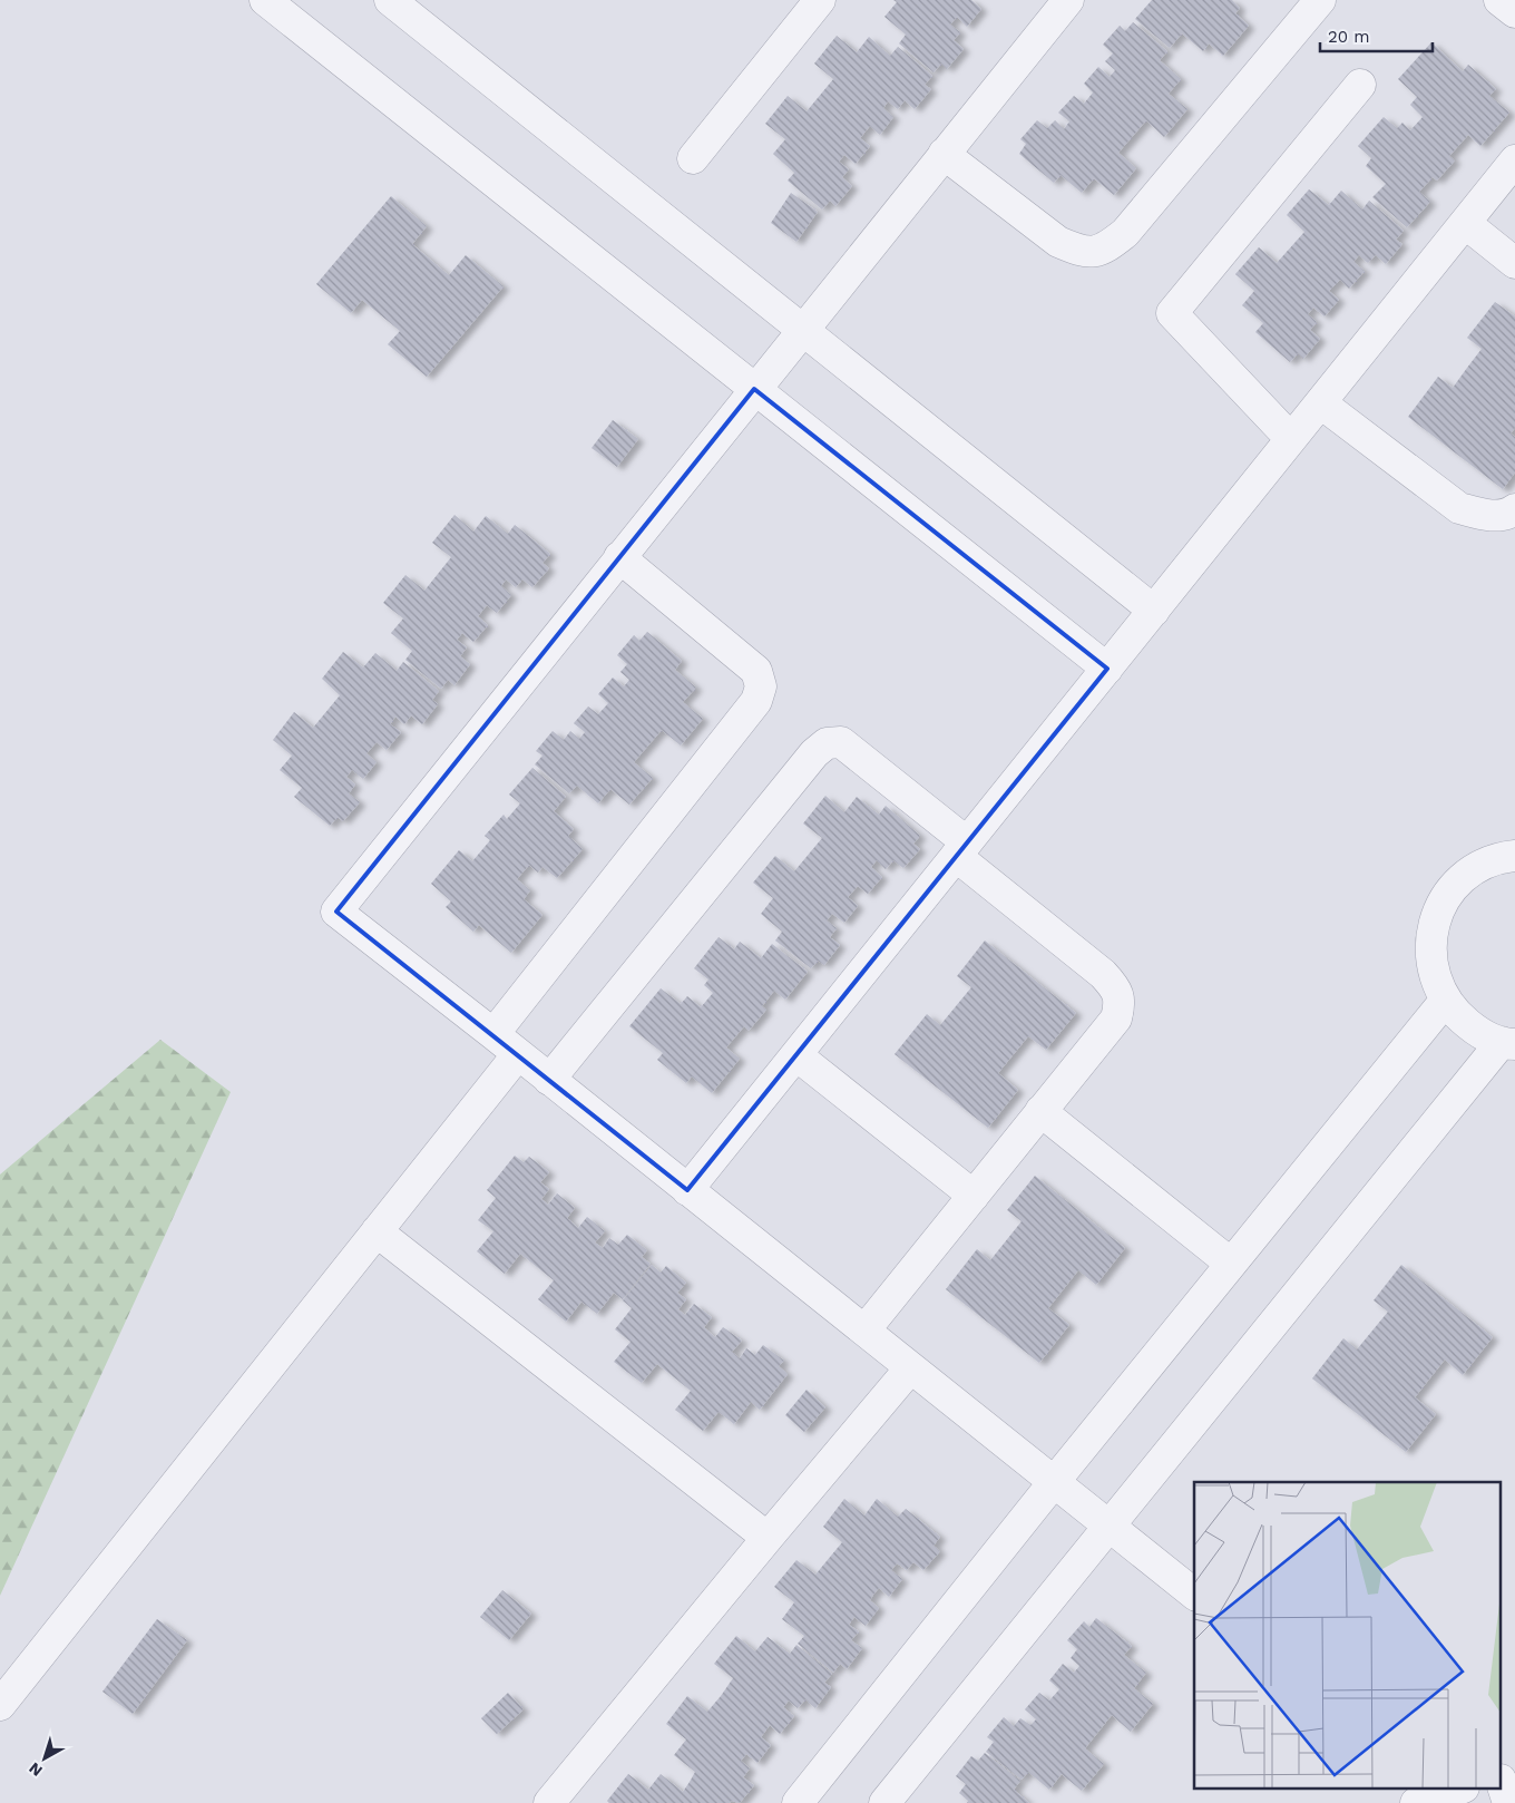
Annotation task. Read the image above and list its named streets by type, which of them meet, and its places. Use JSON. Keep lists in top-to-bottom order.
{
  "scale_bar": "20 m",
  "north": "bottom left"
}
